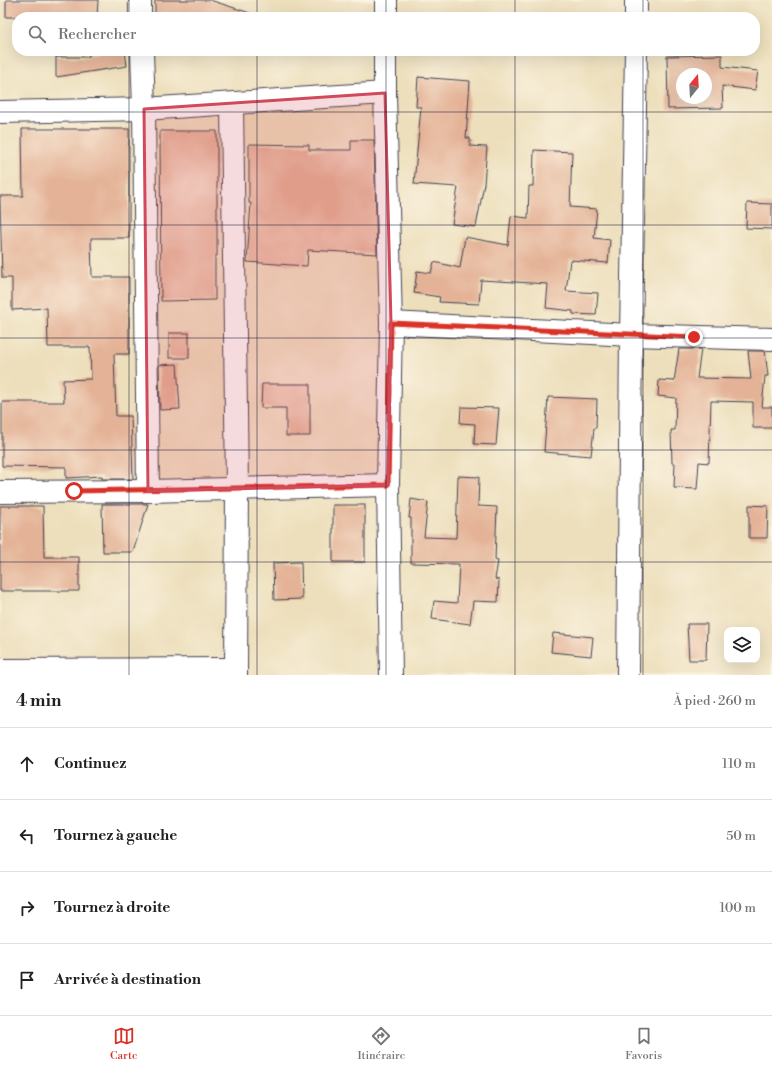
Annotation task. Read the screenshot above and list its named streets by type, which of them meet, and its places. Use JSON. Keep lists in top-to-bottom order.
{
  "north": "top",
  "page": {
    "search": "Rechercher",
    "heading": ["4 min", "À pied · 260 m"],
    "list": [
      ["Continuez", "110 m"],
      ["Tournez à gauche", "50 m"],
      ["Tournez à droite", "100 m"],
      "Arrivée à destination"
    ],
    "nav": ["Carte", "Itinéraire", "Favoris"]
  }
}
